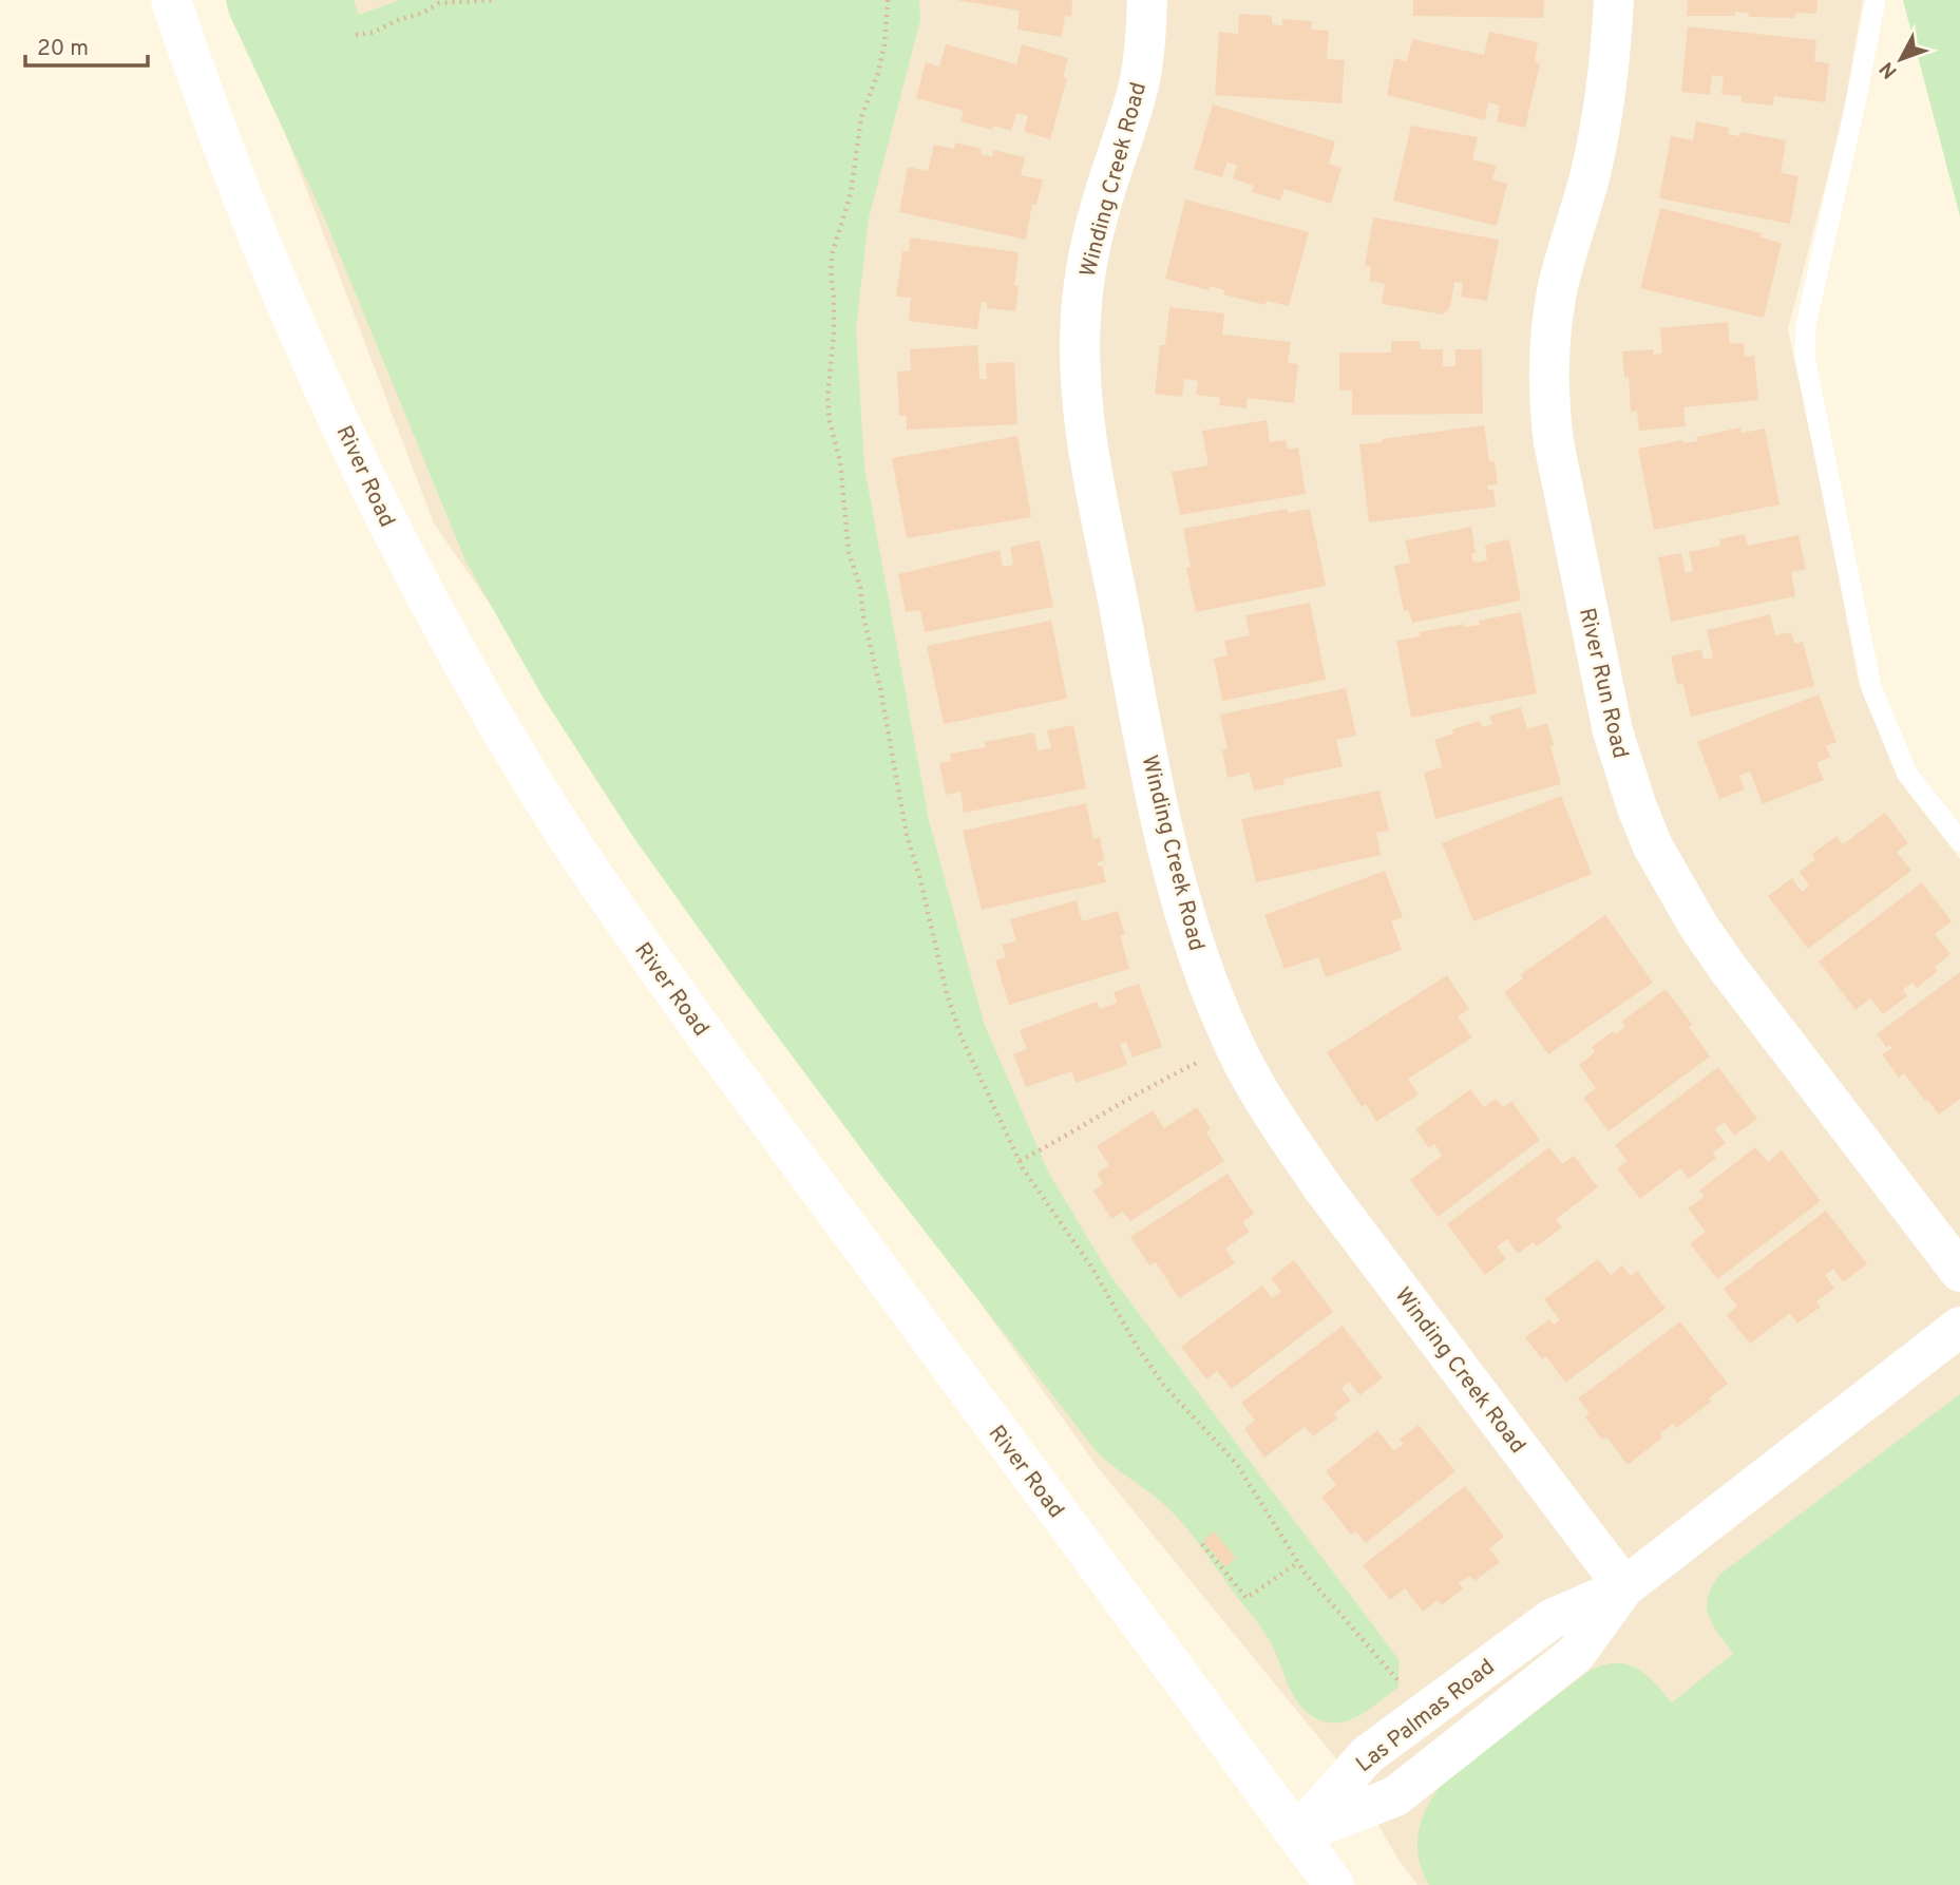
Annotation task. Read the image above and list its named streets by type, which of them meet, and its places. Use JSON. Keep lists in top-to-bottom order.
{
  "streets": {
    "street": [
      "Winding Creek Road",
      "River Road",
      "River Run Road",
      "Las Palmas Road"
    ]
  },
  "crossings": [
    ["Winding Creek Road", "Las Palmas Road"],
    ["River Road", "Las Palmas Road"]
  ],
  "scale_bar": "20 m",
  "north": "bottom left"
}
